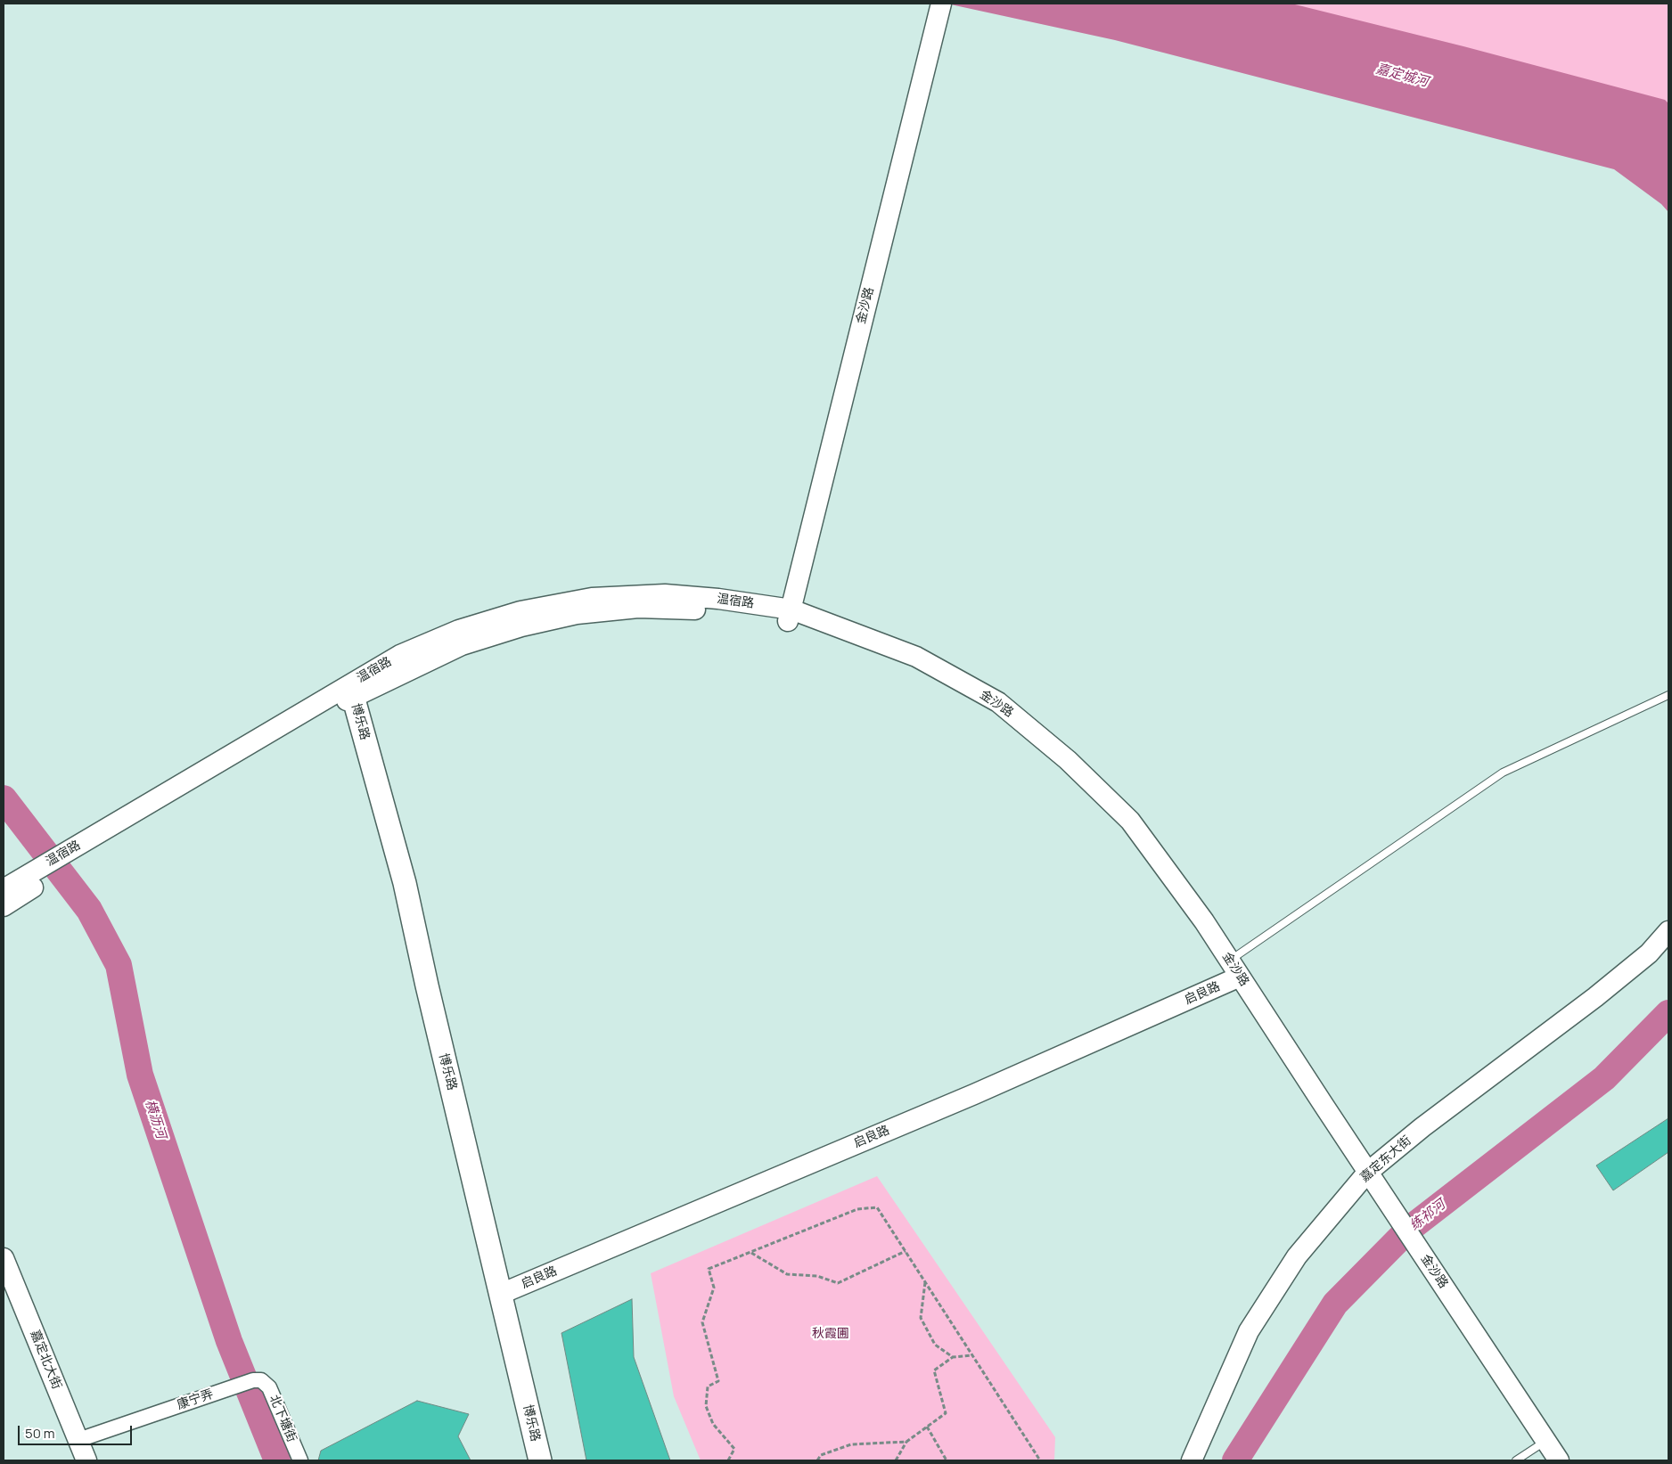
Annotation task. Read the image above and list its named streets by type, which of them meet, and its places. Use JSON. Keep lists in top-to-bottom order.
{
  "streets": {
    "main road": ["博乐路"],
    "street": [
      "金沙路",
      "温宿路",
      "启良路",
      "嘉定东大街",
      "嘉定北大街",
      "康宁弄",
      "北下塘街"
    ]
  },
  "crossings": [
    ["金沙路", "温宿路"],
    ["金沙路", "启良路"],
    ["金沙路", "嘉定东大街"],
    ["温宿路", "博乐路"],
    ["博乐路", "启良路"],
    ["嘉定北大街", "康宁弄"],
    ["康宁弄", "北下塘街"]
  ],
  "water": ["嘉定城河", "横沥河", "练祁河"],
  "parks": ["秋霞圃"],
  "scale_bar": "50 m"
}
